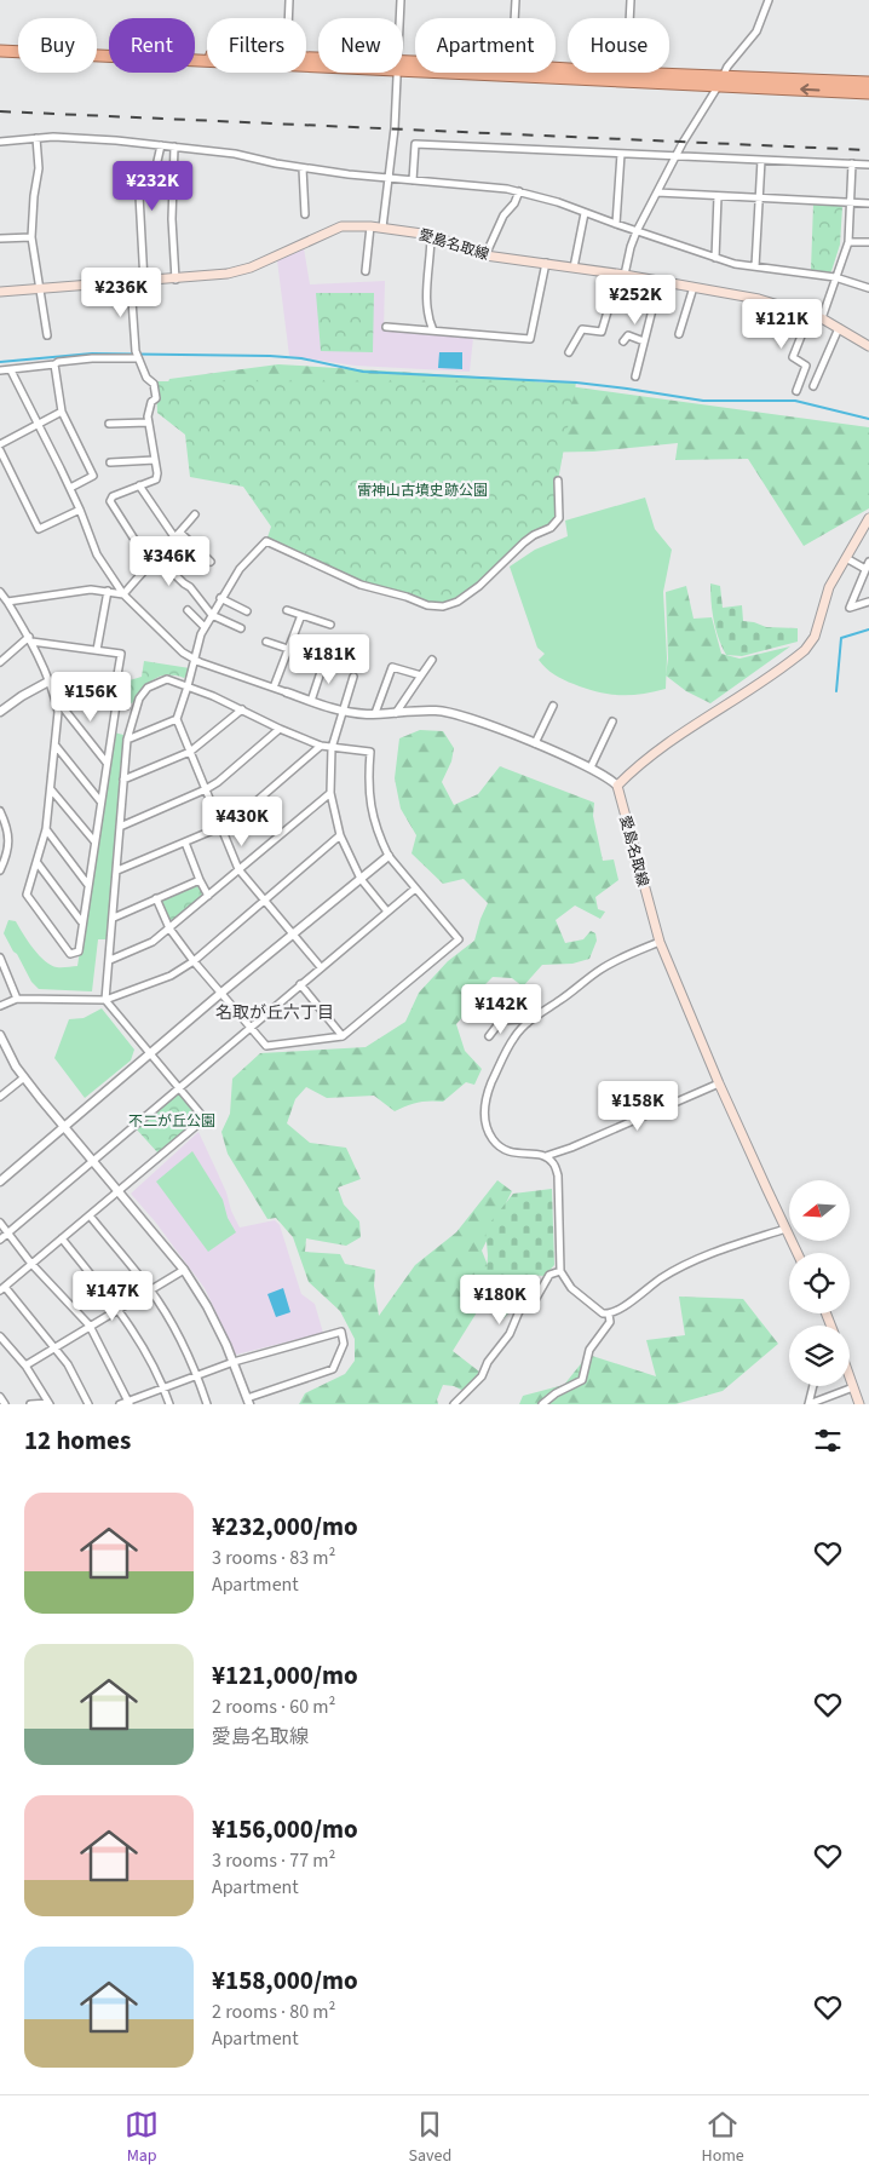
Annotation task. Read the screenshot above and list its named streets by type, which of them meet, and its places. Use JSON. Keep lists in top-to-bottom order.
{
  "streets": {
    "main road": ["愛島名取線"]
  },
  "districts": ["名取が丘六丁目"],
  "parks": ["雷神山古墳史跡公園", "不二が丘公園"],
  "north": "left",
  "page": {
    "chip": [
      "Buy",
      "Rent",
      "Filters",
      "New",
      "Apartment",
      "House"
    ],
    "price": [
      "¥232K",
      "¥236K",
      "¥252K",
      "¥121K",
      "¥346K",
      "¥181K",
      "¥156K",
      "¥430K",
      "¥142K",
      "¥158K",
      "¥147K",
      "¥180K"
    ],
    "heading": "12 homes",
    "list": [
      {
        "name": "¥232,000/mo",
        "note": "3 rooms · 83 m² · Apartment"
      },
      {
        "name": "¥121,000/mo",
        "note": "2 rooms · 60 m² · 愛島名取線"
      },
      {
        "name": "¥156,000/mo",
        "note": "3 rooms · 77 m² · Apartment"
      },
      {
        "name": "¥158,000/mo",
        "note": "2 rooms · 80 m² · Apartment"
      }
    ],
    "tabs": ["Map", "Saved", "Home"]
  }
}
